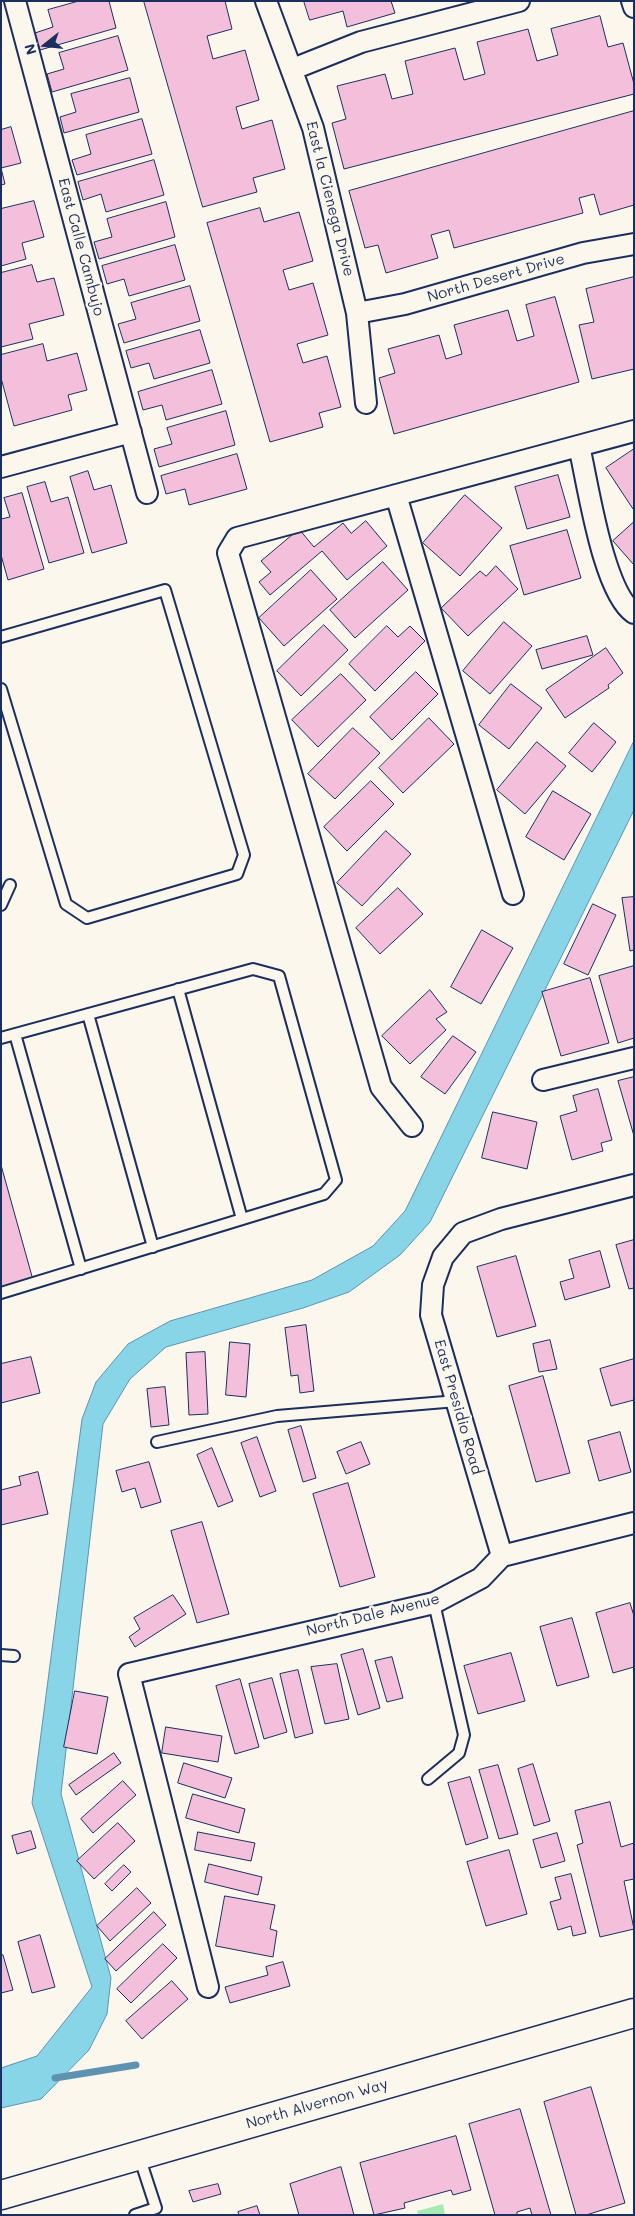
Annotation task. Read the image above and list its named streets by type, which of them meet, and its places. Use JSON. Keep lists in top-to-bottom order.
{
  "streets": {
    "main road": ["North Alvernon Way"],
    "street": [
      "East la Cienega Drive",
      "East Calle Cambujo",
      "North Desert Drive",
      "East Presidio Road",
      "North Dale Avenue"
    ]
  },
  "crossings": [
    ["East la Cienega Drive", "North Desert Drive"],
    ["East Presidio Road", "North Dale Avenue"]
  ],
  "north": "left"
}
